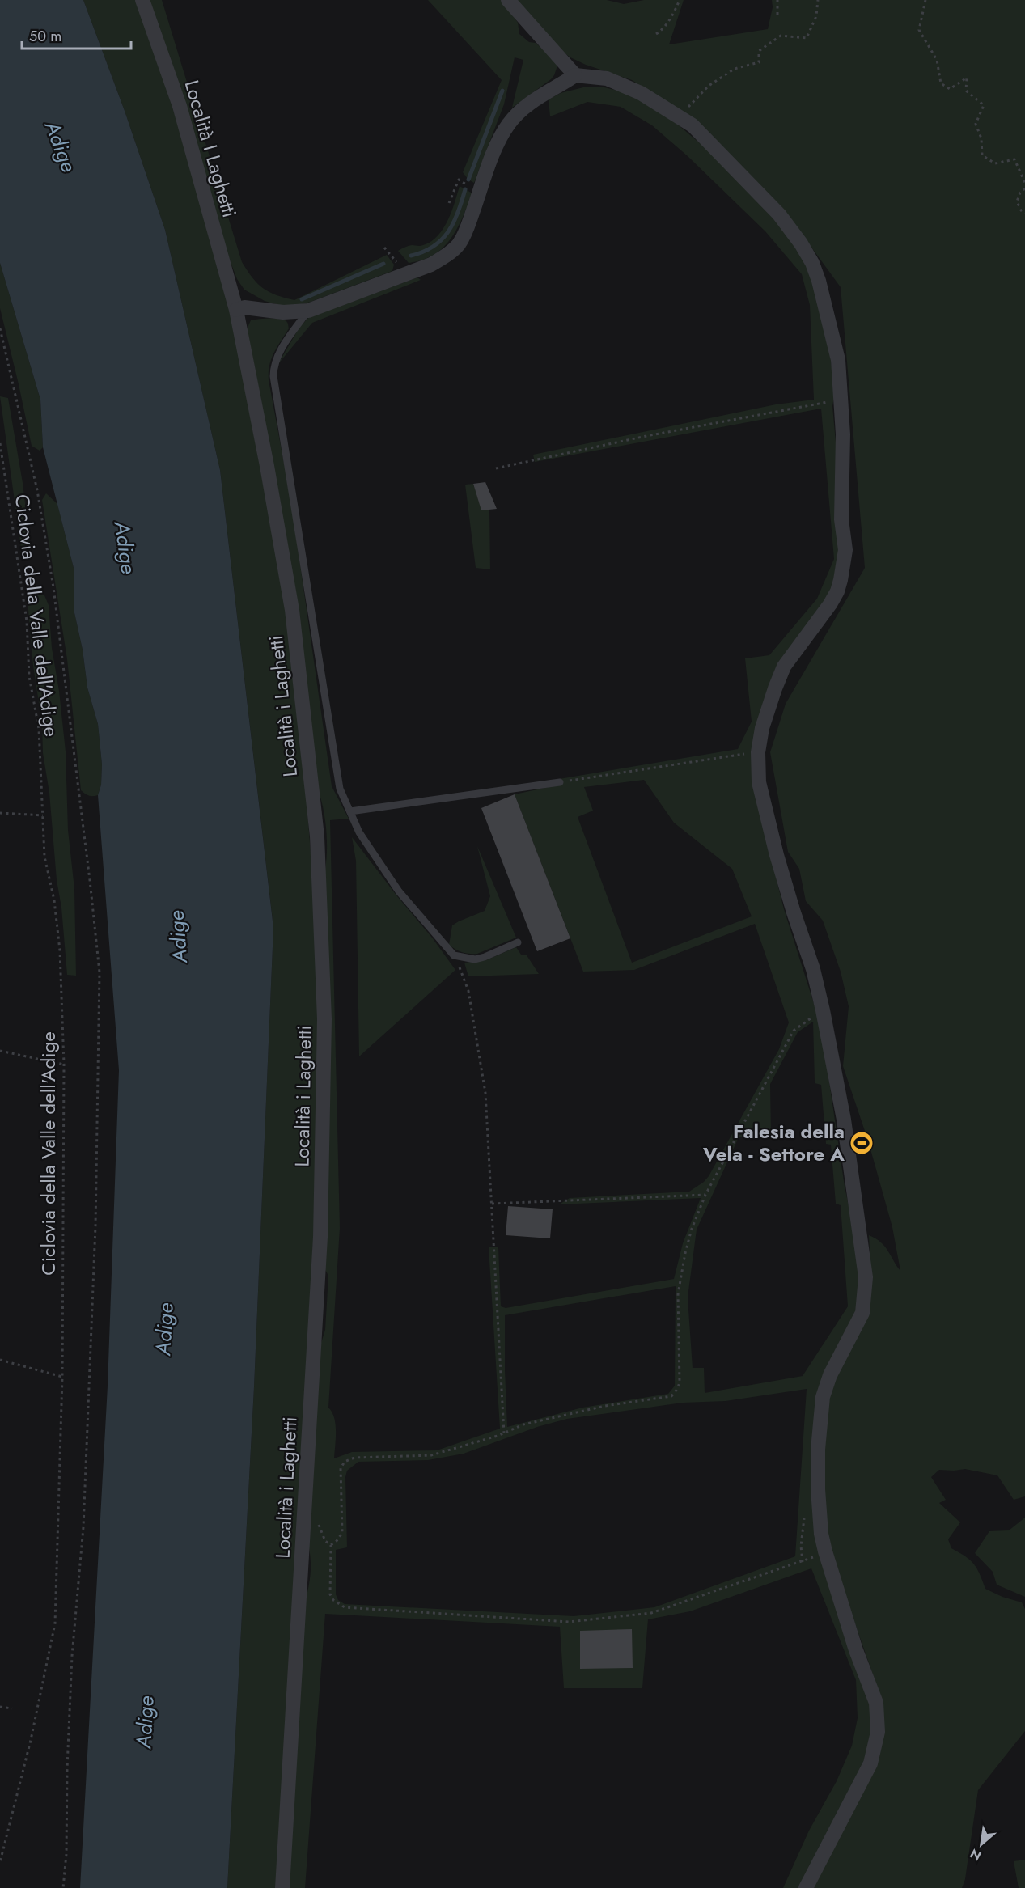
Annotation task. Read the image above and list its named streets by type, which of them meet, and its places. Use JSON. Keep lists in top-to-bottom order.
{
  "streets": {
    "street": ["Località I Laghetti", "Località i Laghetti"],
    "path": ["Ciclovia della Valle dell'Adige"]
  },
  "crossings": [
    ["Località I Laghetti", "Località i Laghetti"]
  ],
  "water": ["Adige"],
  "places": {
    "sports": ["Falesia della Vela - Settore A"]
  },
  "scale_bar": "50 m",
  "north": "bottom left"
}
